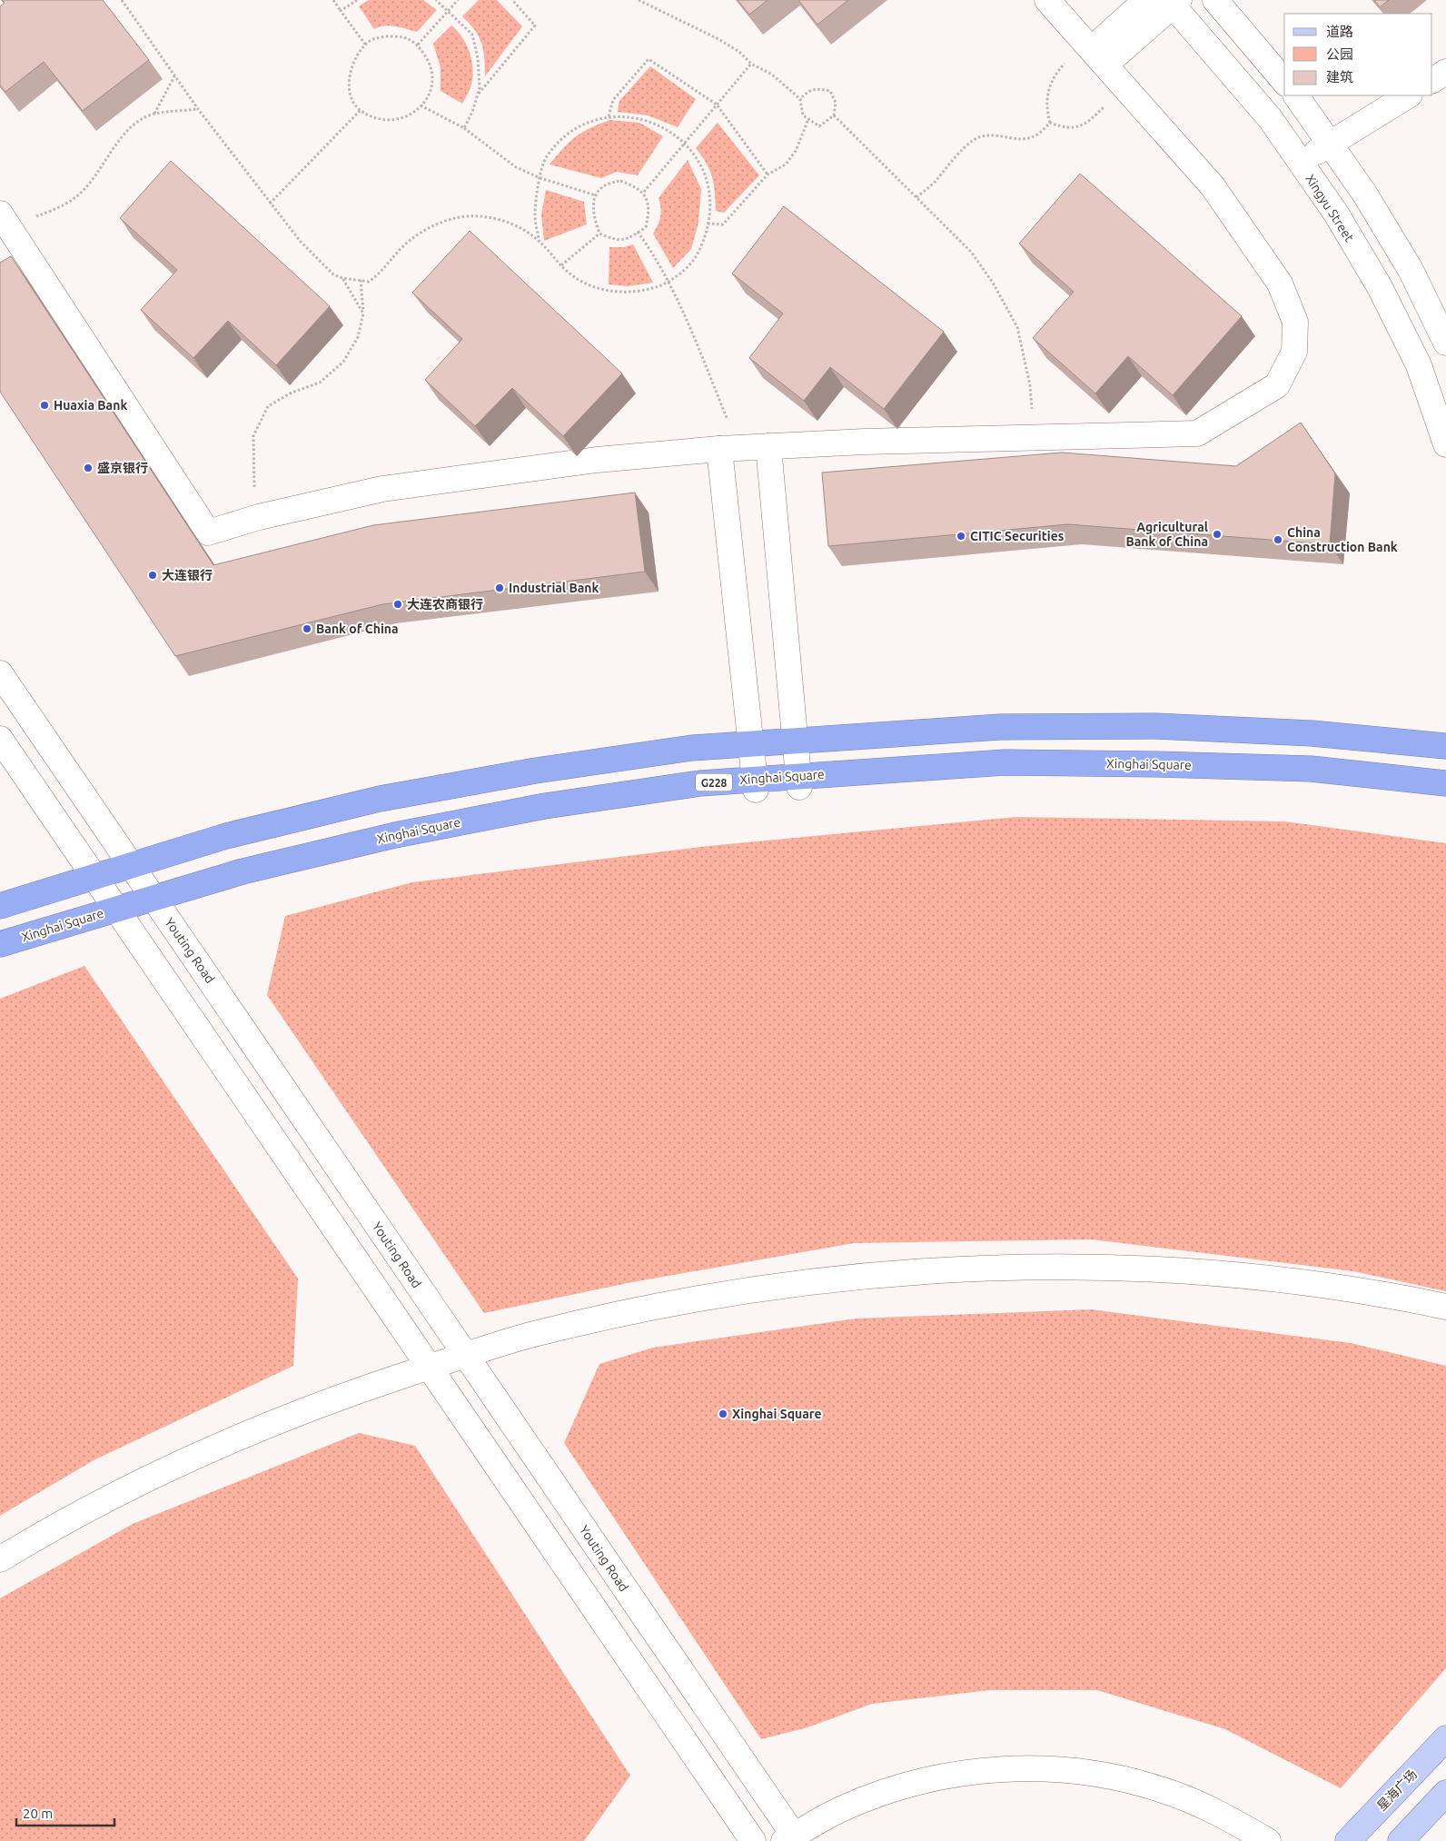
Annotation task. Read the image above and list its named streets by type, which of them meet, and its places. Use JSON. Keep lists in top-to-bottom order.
{
  "streets": {
    "highway": ["Xinghai Square", "G228"],
    "main road": ["星海广场"],
    "street": ["Xingyu Street", "Youting Road"]
  },
  "crossings": [
    ["Xinghai Square", "Youting Road"]
  ],
  "places": [
    "Huaxia Bank",
    "盛京银行",
    "Agricultural Bank of China",
    "CITIC Securities",
    "China Construction Bank",
    "大连银行",
    "Industrial Bank",
    "大连农商银行",
    "Bank of China",
    "Xinghai Square"
  ],
  "legend": ["道路", "公园", "建筑"],
  "scale_bar": "20 m"
}
